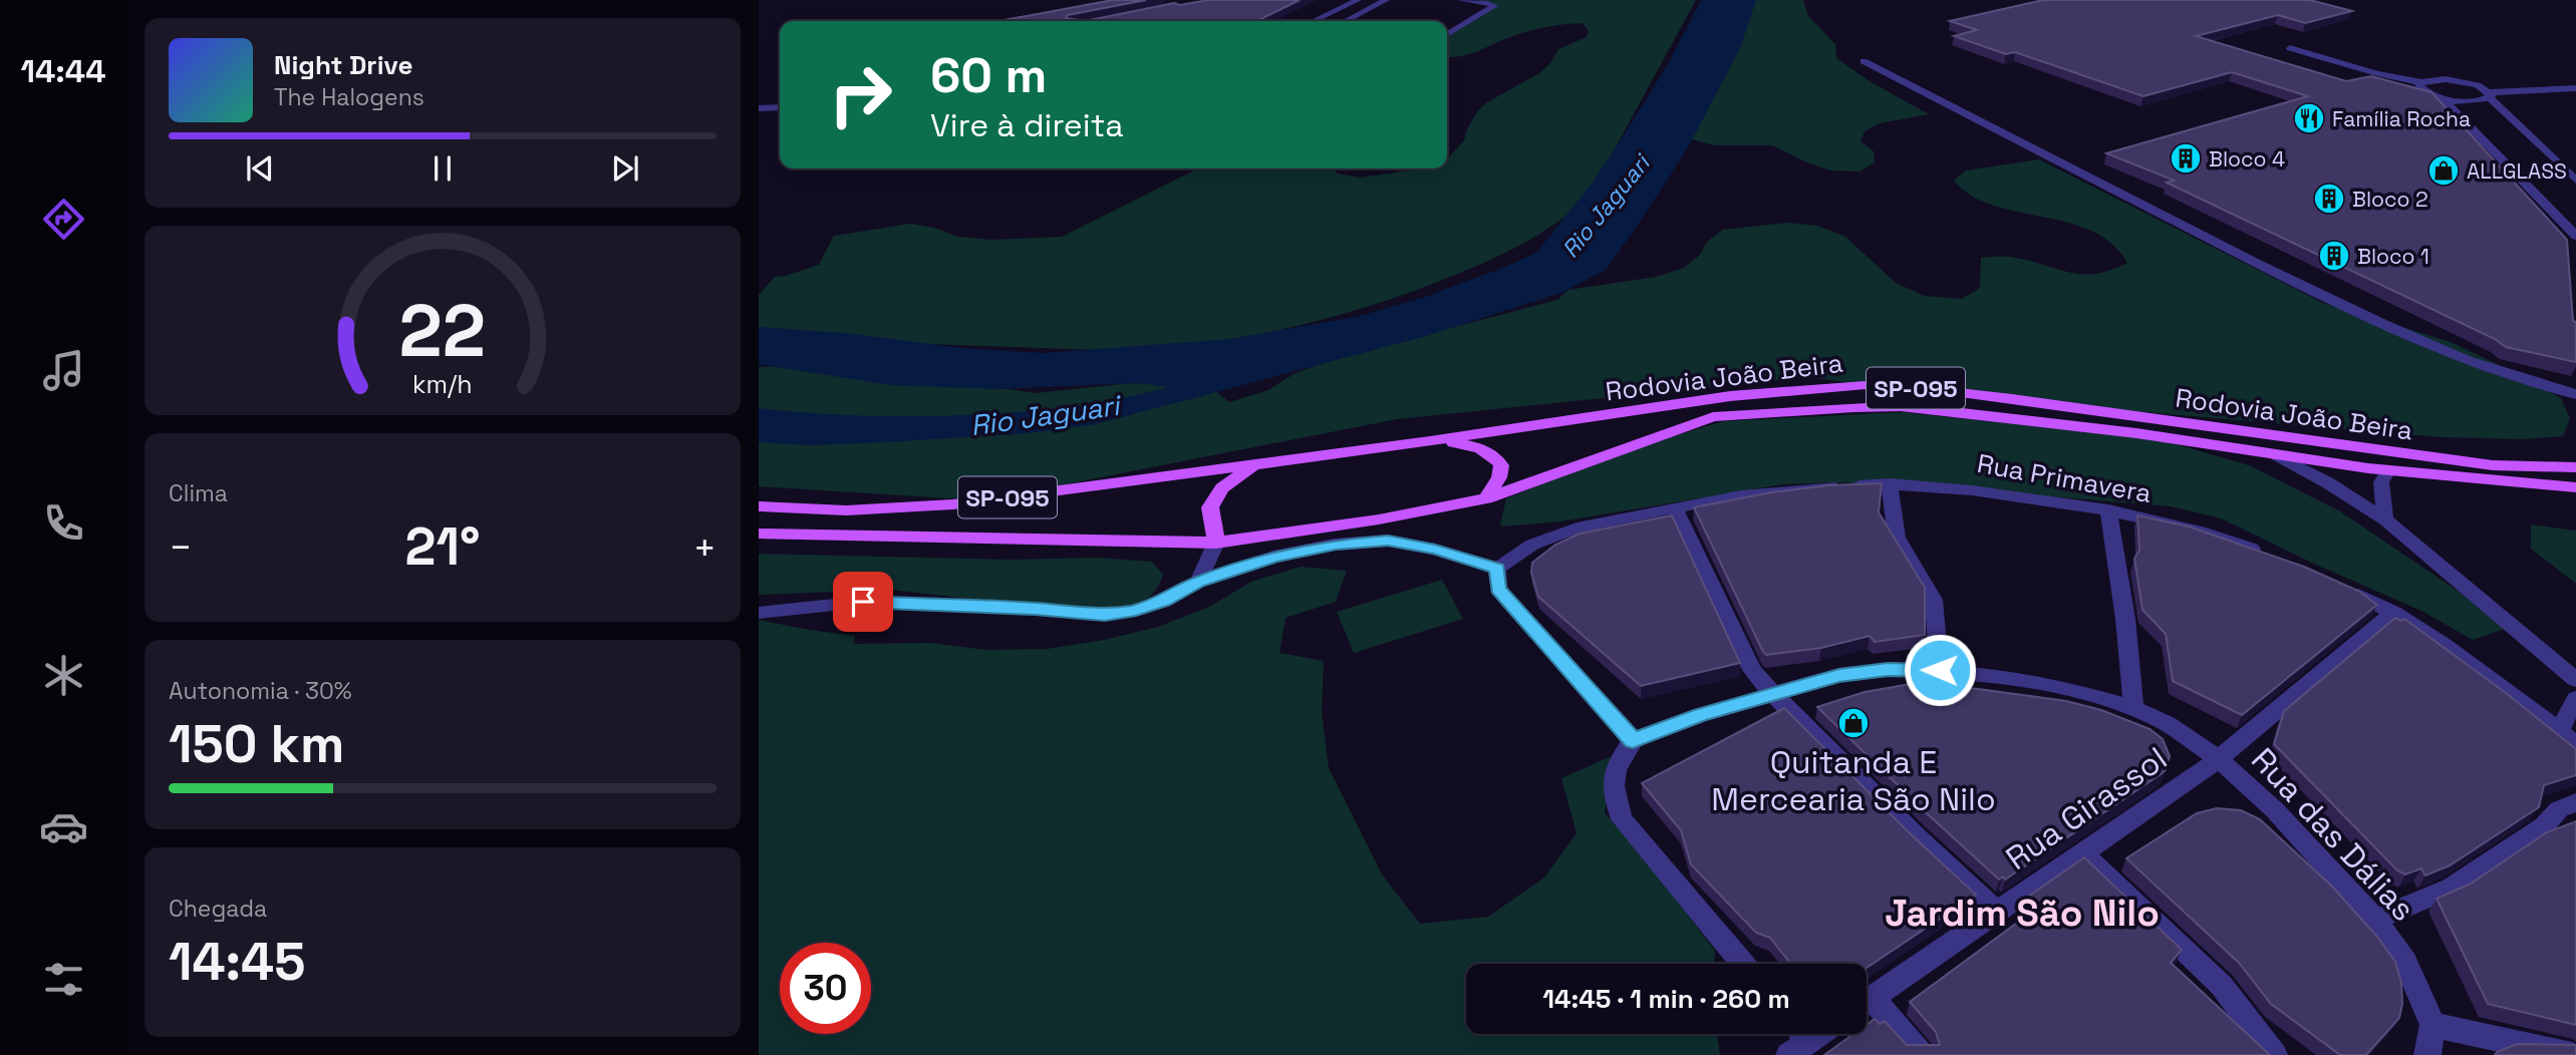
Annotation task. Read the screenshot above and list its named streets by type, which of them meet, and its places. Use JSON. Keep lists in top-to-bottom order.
{
  "streets": {
    "main road": ["Rodovia João Beira", "SP-095"],
    "street": ["Rua Primavera", "Rua Girassol", "Rua das Dálias"]
  },
  "crossings": [
    ["Rodovia João Beira", "SP-095"],
    ["Rua Girassol", "Rua das Dálias"]
  ],
  "districts": ["Jardim São Nilo"],
  "water": ["Rio Jaguari"],
  "places": {
    "restaurant": ["Família Rocha"],
    "building": ["Bloco 4", "Bloco 2", "Bloco 1"],
    "shop": ["ALLGLASS", "Quitanda E Mercearia São Nilo"]
  },
  "page": {
    "tabs": "14:44",
    "turn": ["60 m", "Vire à direita"],
    "song": ["Night Drive", "The Halogens"],
    "tile": [
      "Clima",
      ["Autonomia · 30%", "150 km"],
      ["Chegada", "14:45"]
    ],
    "heat": ["−", "21°", "+"],
    "limit": "30",
    "trip": "14:45 · 1 min · 260 m",
    "gauge": ["22", "km/h"]
  }
}
